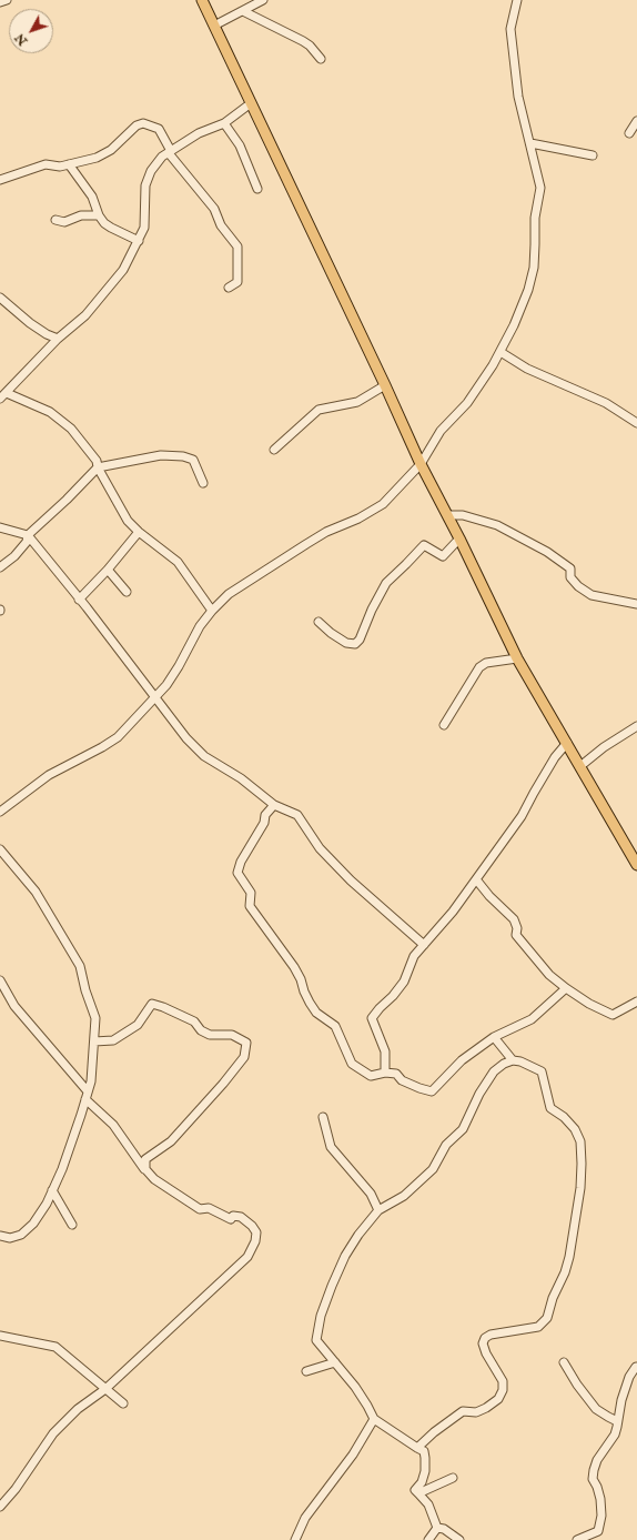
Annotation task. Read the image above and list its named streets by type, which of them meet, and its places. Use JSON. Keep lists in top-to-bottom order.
{
  "north": "bottom left"
}
